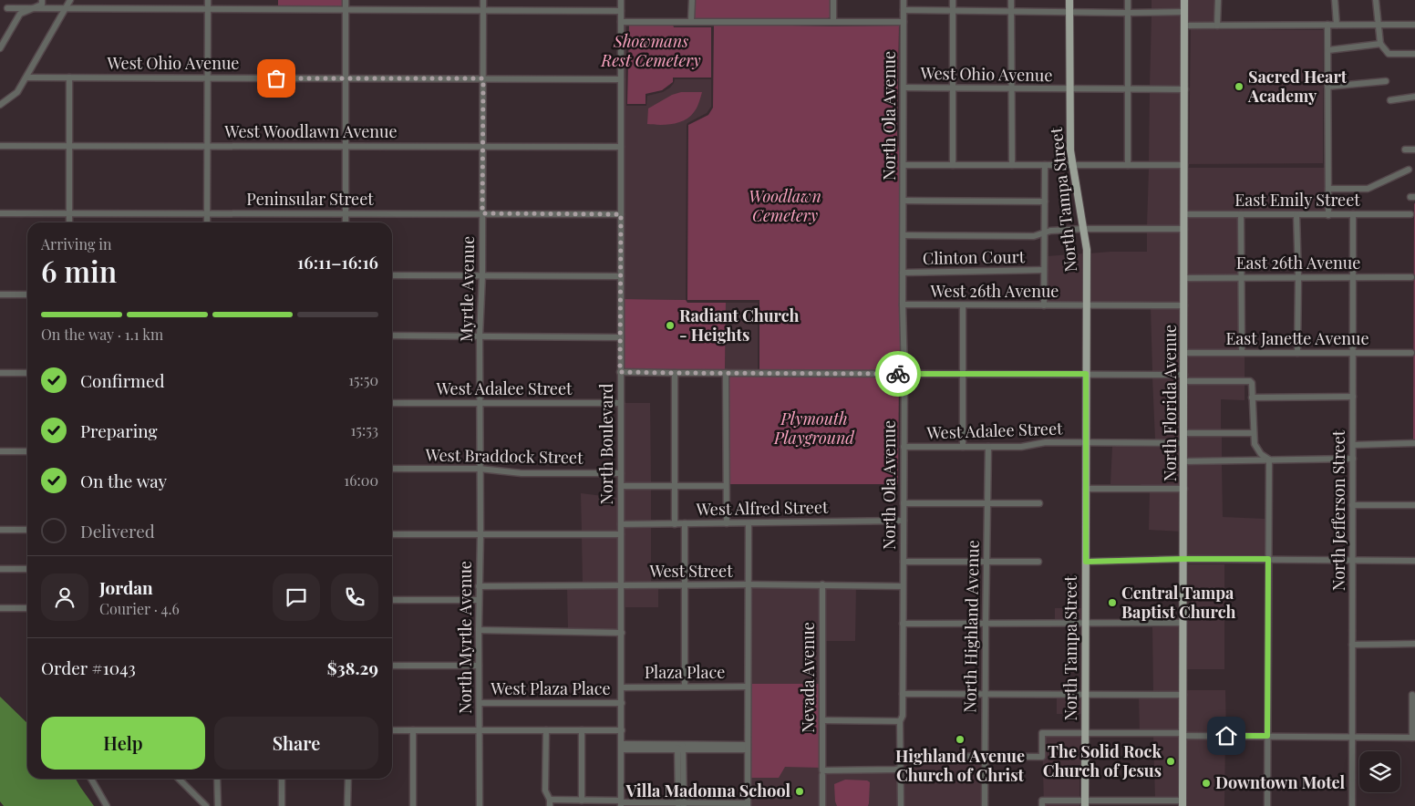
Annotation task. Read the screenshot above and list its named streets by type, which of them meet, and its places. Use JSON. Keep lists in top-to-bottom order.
{
  "streets": {
    "main road": ["North Tampa Street", "North Florida Avenue"],
    "street": [
      "West Ohio Avenue",
      "North Ola Avenue",
      "West Woodlawn Avenue",
      "Peninsular Street",
      "East Emily Street",
      "Clinton Court",
      "East 26th Avenue",
      "Myrtle Avenue",
      "West 26th Avenue",
      "East Janette Avenue",
      "West Adalee Street",
      "North Boulevard",
      "West Braddock Street",
      "West Alfred Street",
      "North Jefferson Street",
      "West Street",
      "North Highland Avenue",
      "North Myrtle Avenue",
      "Plaza Place",
      "Nevada Avenue",
      "West Plaza Place"
    ]
  },
  "crossings": [
    ["West Ohio Avenue", "North Ola Avenue"],
    ["West Ohio Avenue", "North Tampa Street"],
    ["West Ohio Avenue", "Myrtle Avenue"],
    ["West Ohio Avenue", "North Florida Avenue"],
    ["West Ohio Avenue", "North Boulevard"],
    ["North Ola Avenue", "Clinton Court"],
    ["North Ola Avenue", "West 26th Avenue"],
    ["North Ola Avenue", "West Adalee Street"],
    ["North Ola Avenue", "West Alfred Street"],
    ["North Ola Avenue", "West Street"],
    ["West Woodlawn Avenue", "Myrtle Avenue"],
    ["West Woodlawn Avenue", "North Boulevard"],
    ["Peninsular Street", "Myrtle Avenue"],
    ["Peninsular Street", "North Boulevard"],
    ["North Tampa Street", "West 26th Avenue"],
    ["North Tampa Street", "West Adalee Street"],
    ["East Emily Street", "North Florida Avenue"],
    ["East Emily Street", "North Jefferson Street"],
    ["East 26th Avenue", "North Florida Avenue"],
    ["East 26th Avenue", "North Jefferson Street"],
    ["Myrtle Avenue", "West Adalee Street"],
    ["Myrtle Avenue", "West Braddock Street"],
    ["Myrtle Avenue", "North Myrtle Avenue"],
    ["East Janette Avenue", "North Florida Avenue"],
    ["East Janette Avenue", "North Jefferson Street"],
    ["West Adalee Street", "North Florida Avenue"],
    ["West Adalee Street", "North Boulevard"],
    ["West Adalee Street", "North Highland Avenue"],
    ["North Boulevard", "West Braddock Street"],
    ["North Boulevard", "West Alfred Street"],
    ["North Boulevard", "West Street"],
    ["North Boulevard", "Plaza Place"],
    ["North Boulevard", "West Plaza Place"],
    ["West Braddock Street", "North Myrtle Avenue"],
    ["West Street", "North Myrtle Avenue"],
    ["West Street", "Nevada Avenue"],
    ["North Myrtle Avenue", "West Plaza Place"]
  ],
  "parks": ["Showmans Rest Cemetery", "Woodlawn Cemetery", "Plymouth Playground"],
  "places": [
    "Sacred Heart Academy",
    "Radiant Church - Heights",
    "Central Tampa Baptist Church",
    "Highland Avenue Church of Christ",
    "The Solid Rock Church of Jesus",
    "Downtown Motel",
    "Villa Madonna School"
  ],
  "page": {
    "heading": ["6 min", "Arriving in", "16:11–16:16"],
    "panel": [
      "Jordan",
      "Courier · 4.6",
      "Order #1043",
      "$38.29"
    ],
    "bar": "On the way · 1.1 km",
    "list": [
      ["Confirmed", "15:50"],
      ["Preparing", "15:53"],
      ["On the way", "16:00"],
      "Delivered"
    ],
    "buttons": ["Help", "Share"]
  }
}
